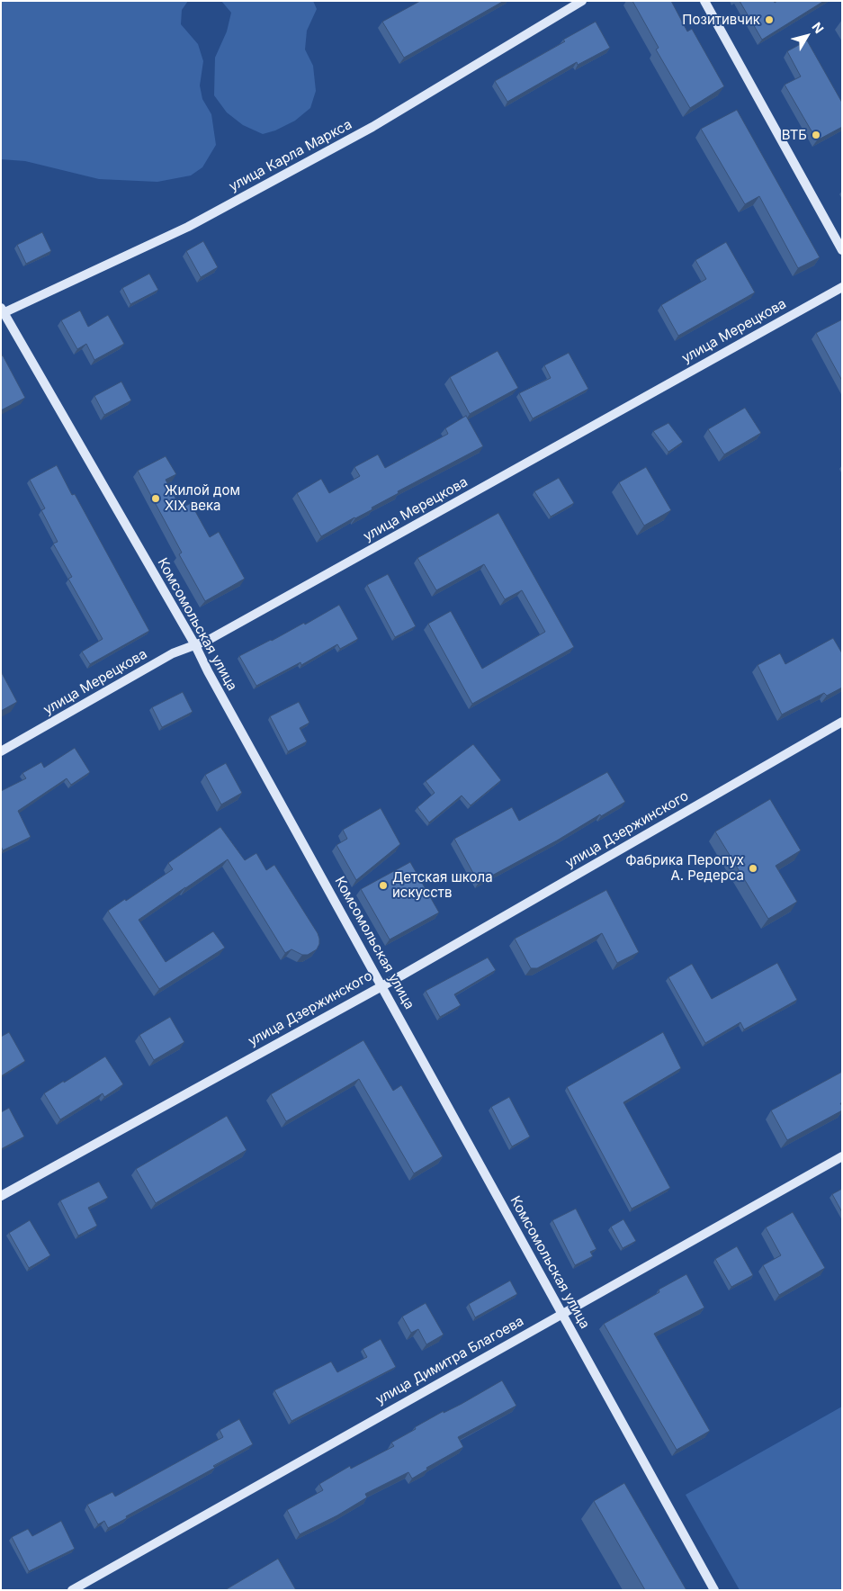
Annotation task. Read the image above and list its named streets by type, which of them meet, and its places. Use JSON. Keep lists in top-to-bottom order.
{
  "streets": {
    "street": [
      "улица Карла Маркса",
      "улица Мерецкова",
      "Комсомольская улица",
      "улица Дзержинского",
      "улица Димитра Благоева"
    ]
  },
  "crossings": [
    ["улица Карла Маркса", "Комсомольская улица"],
    ["улица Мерецкова", "Комсомольская улица"],
    ["Комсомольская улица", "улица Дзержинского"],
    ["Комсомольская улица", "улица Димитра Благоева"]
  ],
  "places": [
    "Позитивчик",
    "ВТБ",
    "Жилой дом XIX века",
    "Фабрика Перопух А. Редерса",
    "Детская школа искусств"
  ],
  "north": "top right"
}
